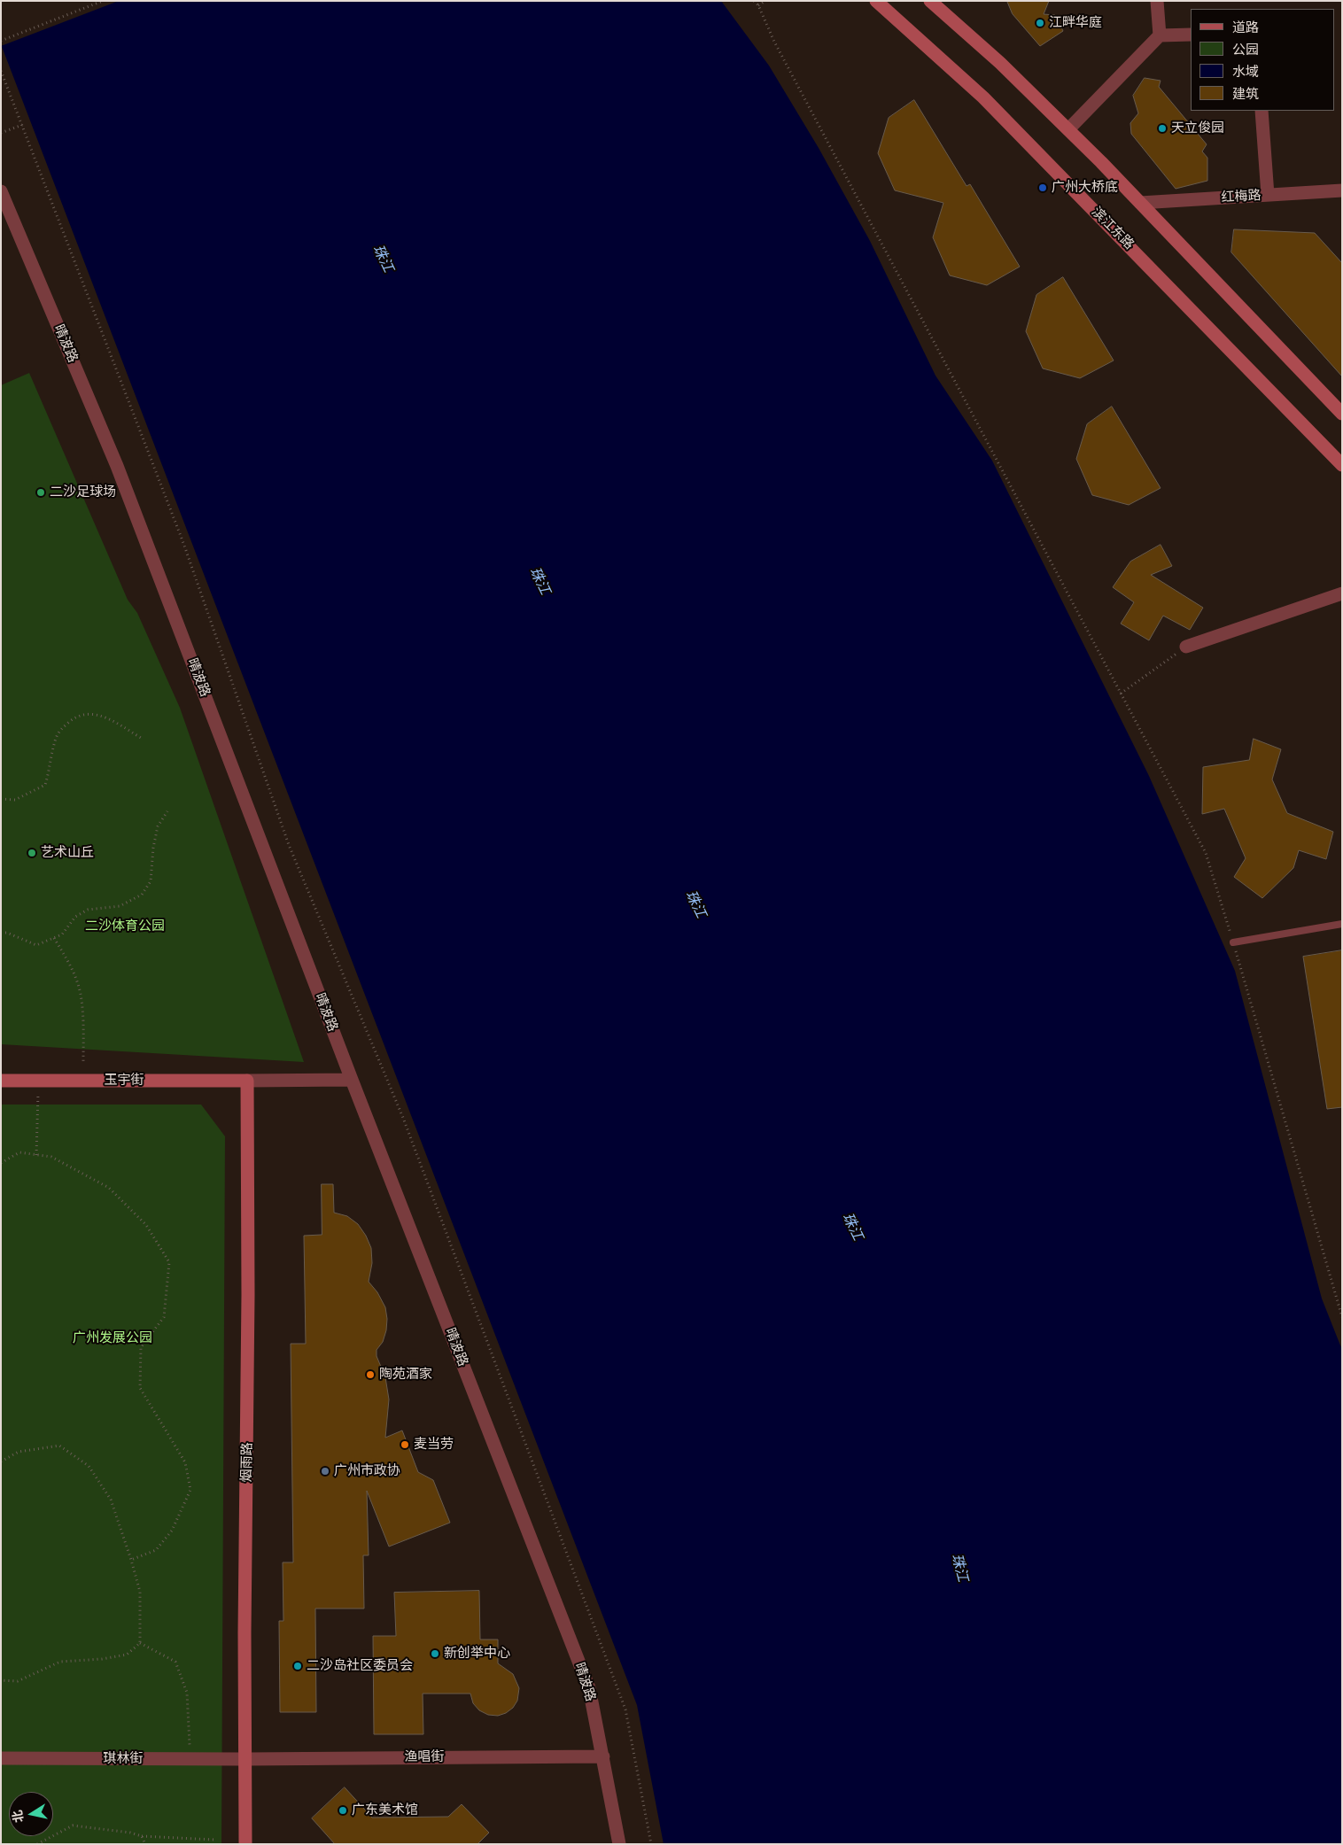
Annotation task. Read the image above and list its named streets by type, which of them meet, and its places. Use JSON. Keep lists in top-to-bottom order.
{
  "streets": {
    "main road": ["滨江东路", "玉宇街", "烟雨路"],
    "street": [
      "红梅路",
      "晴波路",
      "渔唱街",
      "琪林街"
    ]
  },
  "crossings": [
    ["晴波路", "渔唱街"],
    ["玉宇街", "烟雨路"],
    ["烟雨路", "渔唱街"],
    ["烟雨路", "琪林街"],
    ["渔唱街", "琪林街"]
  ],
  "water": ["珠江"],
  "parks": ["二沙体育公园", "广州发展公园"],
  "places": [
    "江畔华庭",
    "天立俊园",
    "广州大桥底",
    "二沙足球场",
    "艺术山丘",
    "陶苑酒家",
    "麦当劳",
    "广州市政协",
    "新创举中心",
    "二沙岛社区委员会",
    "广东美术馆"
  ],
  "legend": [
    "道路",
    "公园",
    "水域",
    "建筑"
  ],
  "north": "left"
}
